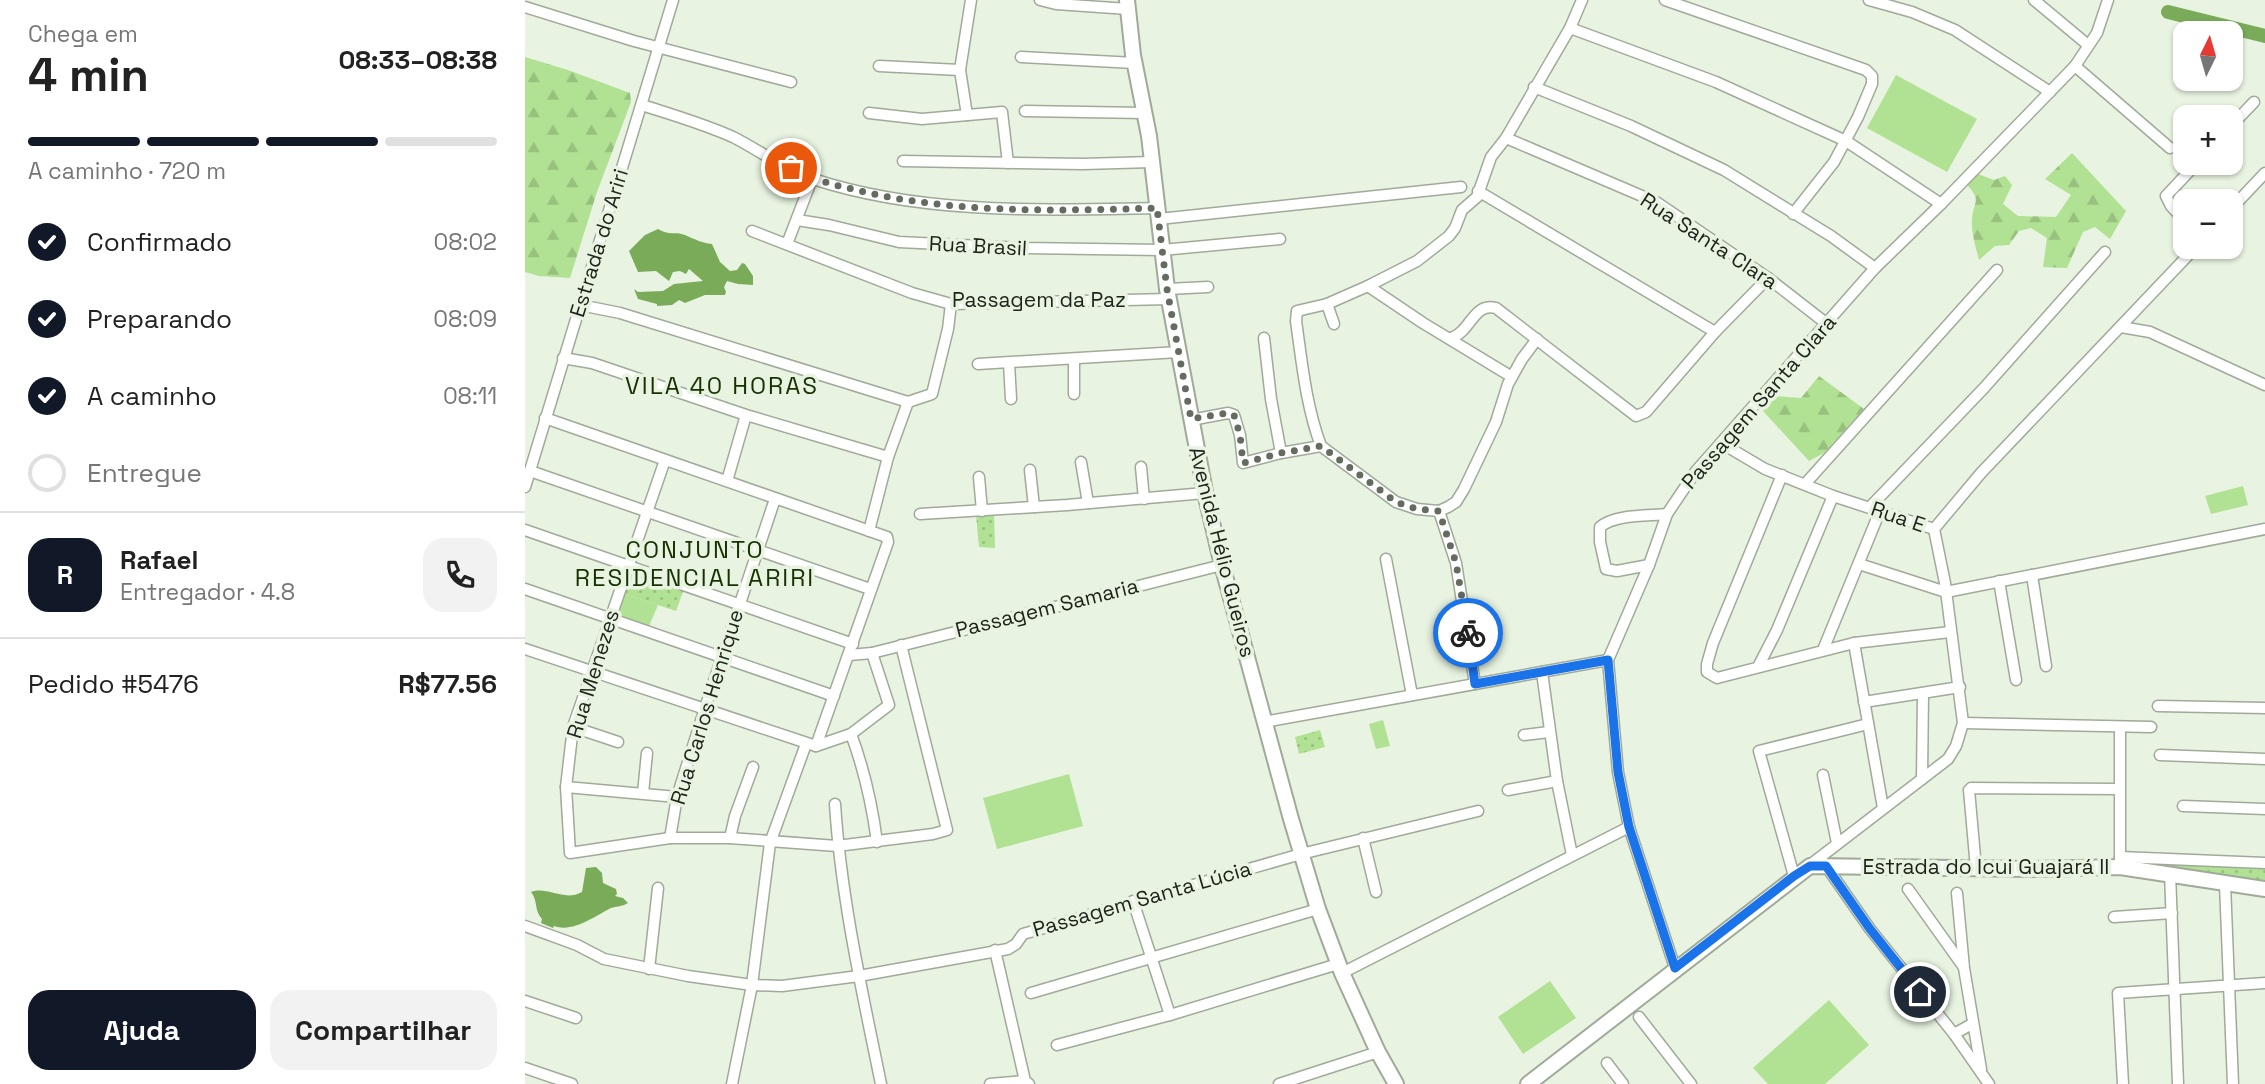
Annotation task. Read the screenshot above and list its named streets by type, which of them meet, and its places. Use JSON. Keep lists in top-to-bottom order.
{
  "streets": {
    "main road": ["Avenida Hélio Gueiros", "Estrada do Icui Guajará II"],
    "street": [
      "Rua Santa Clara",
      "Estrada do Ariri",
      "Rua Brasil",
      "Passagem da Paz",
      "Passagem Santa Clara",
      "Rua E",
      "Passagem Samaria",
      "Rua Menezes",
      "Rua Carlos Henrique",
      "Passagem Santa Lúcia"
    ]
  },
  "crossings": [
    ["Rua Santa Clara", "Passagem Santa Clara"],
    ["Rua Brasil", "Avenida Hélio Gueiros"],
    ["Passagem da Paz", "Avenida Hélio Gueiros"],
    ["Passagem Santa Clara", "Rua E"],
    ["Passagem Santa Clara", "Estrada do Icui Guajará II"],
    ["Avenida Hélio Gueiros", "Passagem Samaria"],
    ["Avenida Hélio Gueiros", "Passagem Santa Lúcia"],
    ["Rua Menezes", "Rua Carlos Henrique"]
  ],
  "districts": ["VILA 40 HORAS", "CONJUNTO RESIDENCIAL ARIRI"],
  "north": "top",
  "page": {
    "heading": ["4 min", "Chega em", "08:33–08:38"],
    "panel": [
      "Rafael",
      "Entregador · 4.8",
      "Pedido #5476",
      "R$77.56"
    ],
    "map_buttons": ["+", "−"],
    "bar": "A caminho · 720 m",
    "list": [
      ["Confirmado", "08:02"],
      ["Preparando", "08:09"],
      ["A caminho", "08:11"],
      "Entregue"
    ],
    "round": "R",
    "buttons": ["Ajuda", "Compartilhar"]
  }
}
